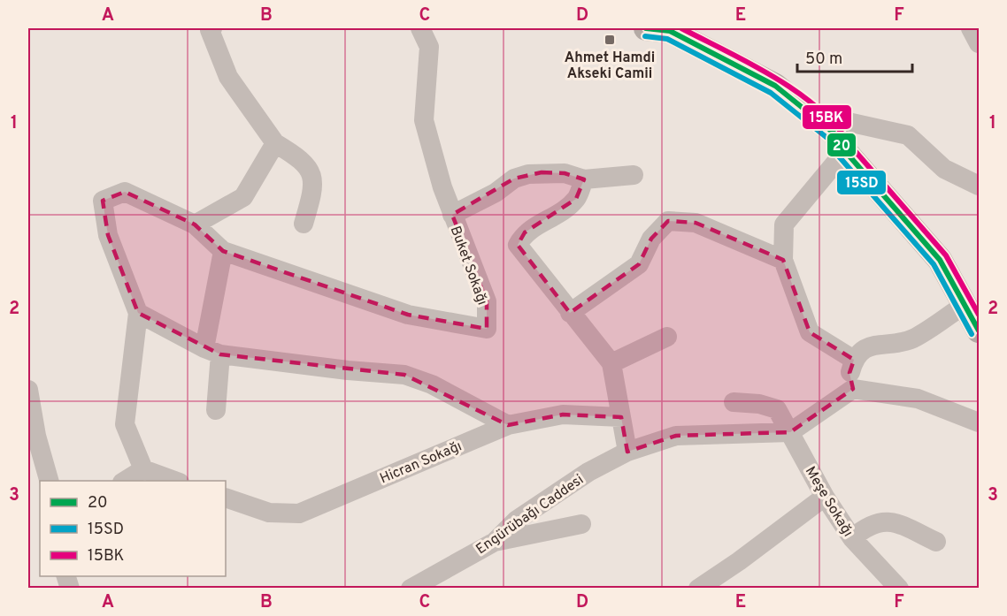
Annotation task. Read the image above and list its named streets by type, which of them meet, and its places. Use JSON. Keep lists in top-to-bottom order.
{
  "streets": {
    "street": [
      "Buket Sokağı",
      "Hicran Sokağı",
      "Meşe Sokağı",
      "Engürübağı Caddesi"
    ]
  },
  "crossings": [
    ["Meşe Sokağı", "Engürübağı Caddesi"]
  ],
  "places": {
    "transit": ["Ahmet Hamdi Akseki Camii"]
  },
  "lines": ["transit line 20", "transit line 15BK", "transit line 15SD"],
  "legend": ["20", "15SD", "15BK"],
  "scale_bar": "50 m",
  "grid": {
    "columns": [
      "A",
      "B",
      "C",
      "D",
      "E",
      "F"
    ],
    "rows": ["1", "2", "3"]
  }
}
